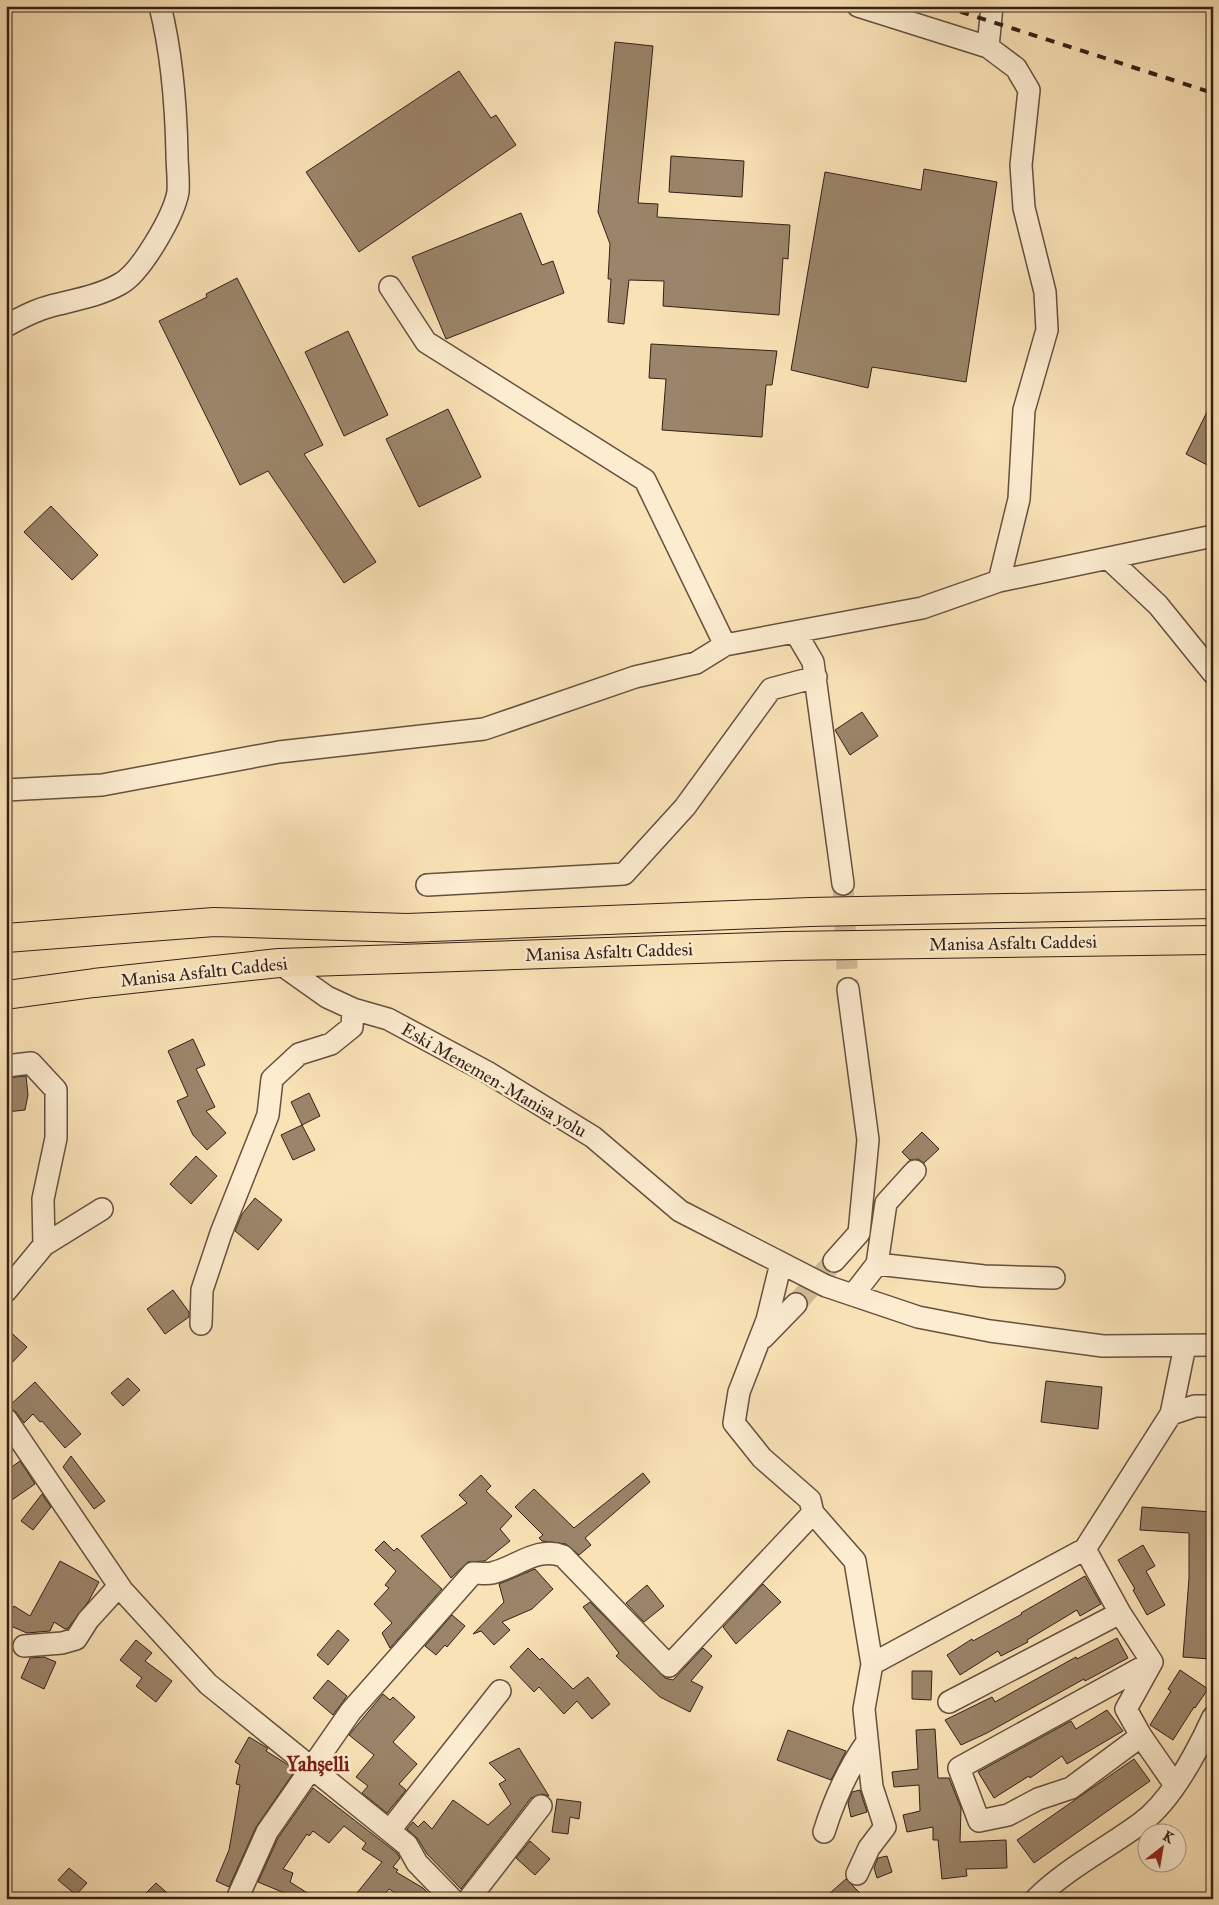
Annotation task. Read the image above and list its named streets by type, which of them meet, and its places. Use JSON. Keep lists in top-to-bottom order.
{
  "streets": {
    "highway": ["Manisa Asfaltı Caddesi"],
    "street": ["Eski Menemen-Manisa yolu"]
  },
  "crossings": [
    ["Manisa Asfaltı Caddesi", "Eski Menemen-Manisa yolu"]
  ],
  "districts": ["Yahşelli"],
  "north": "top right"
}
